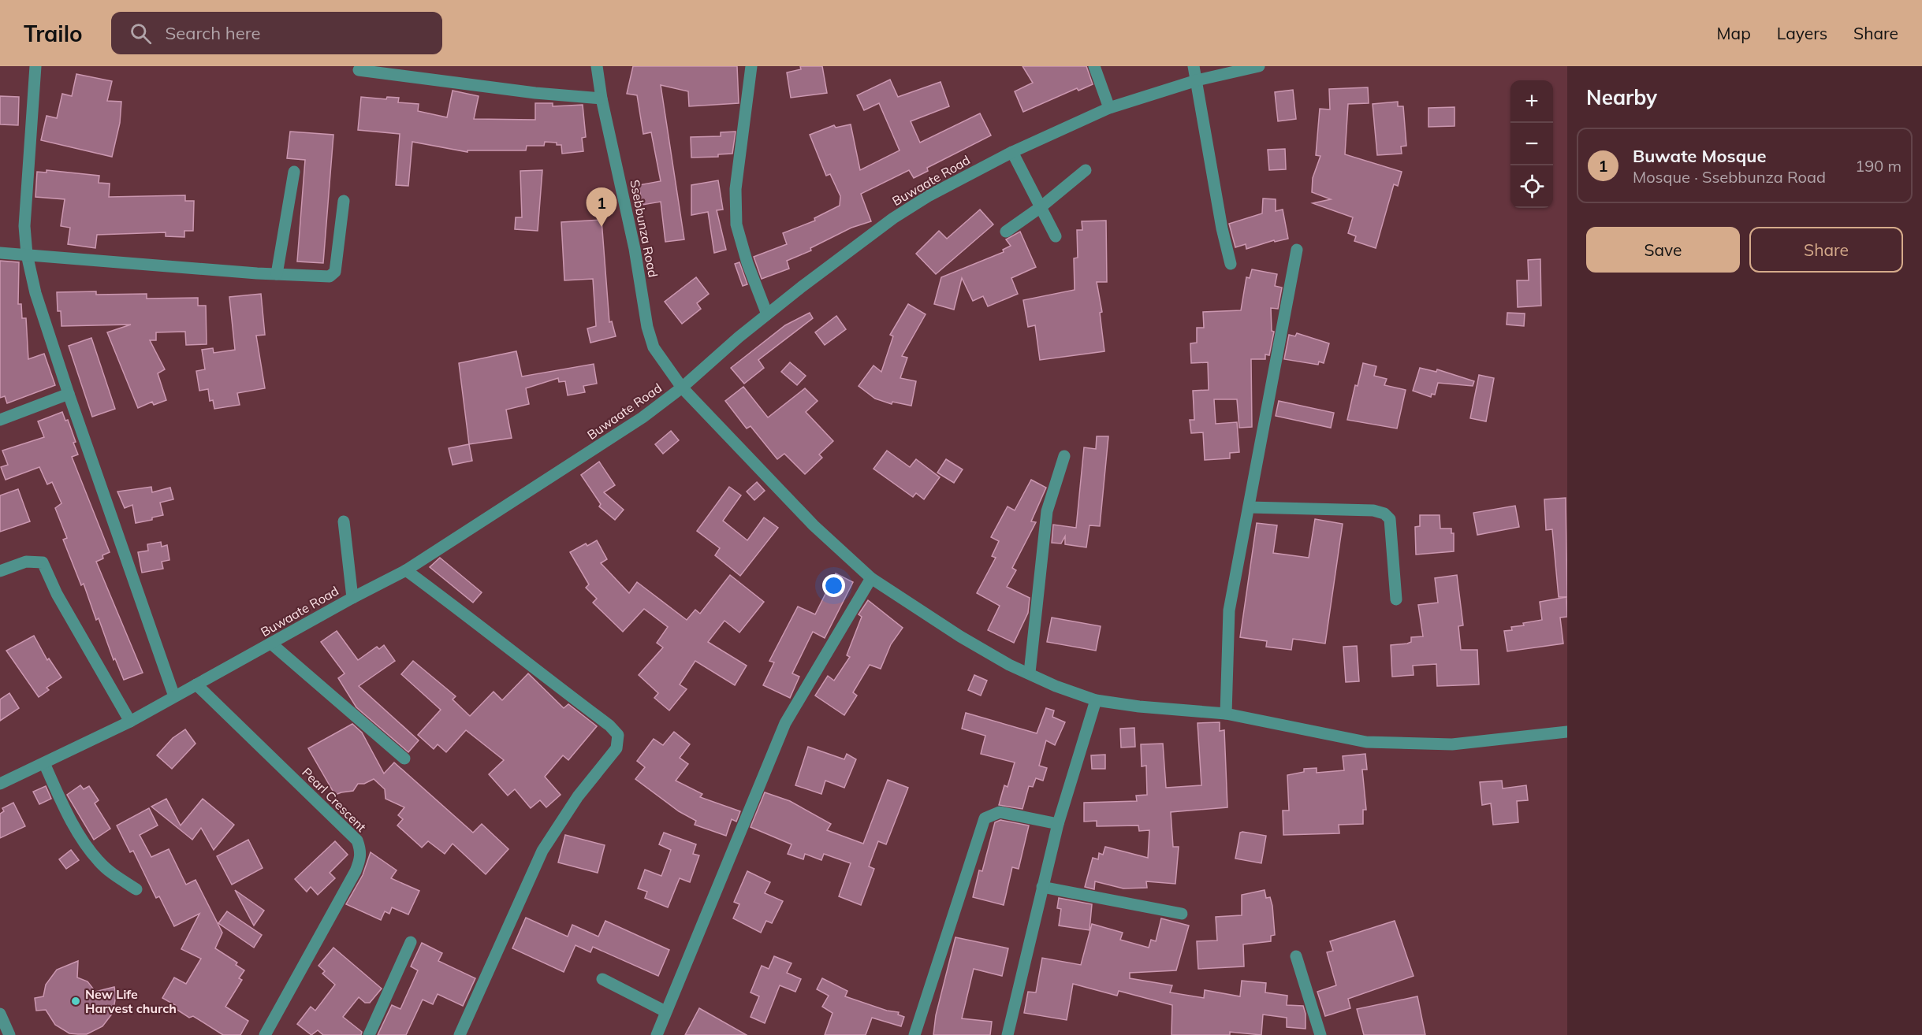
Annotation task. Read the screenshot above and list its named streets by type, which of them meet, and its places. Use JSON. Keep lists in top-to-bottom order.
{
  "streets": {
    "street": ["Buwaate Road", "Ssebbunza Road", "Pearl Crescent"]
  },
  "crossings": [
    ["Buwaate Road", "Ssebbunza Road"],
    ["Buwaate Road", "Pearl Crescent"]
  ],
  "places": ["New Life Harvest church"],
  "page": {
    "header": "Trailo",
    "search": "Search here",
    "nav": ["Map", "Layers", "Share"],
    "heading": "Nearby",
    "map_buttons": ["+", "−"],
    "list": [
      {
        "mark": "1",
        "name": "Buwate Mosque",
        "note": "Mosque · Ssebbunza Road",
        "value": "190 m"
      }
    ],
    "pins": "1",
    "buttons": ["Save", "Share"]
  }
}
